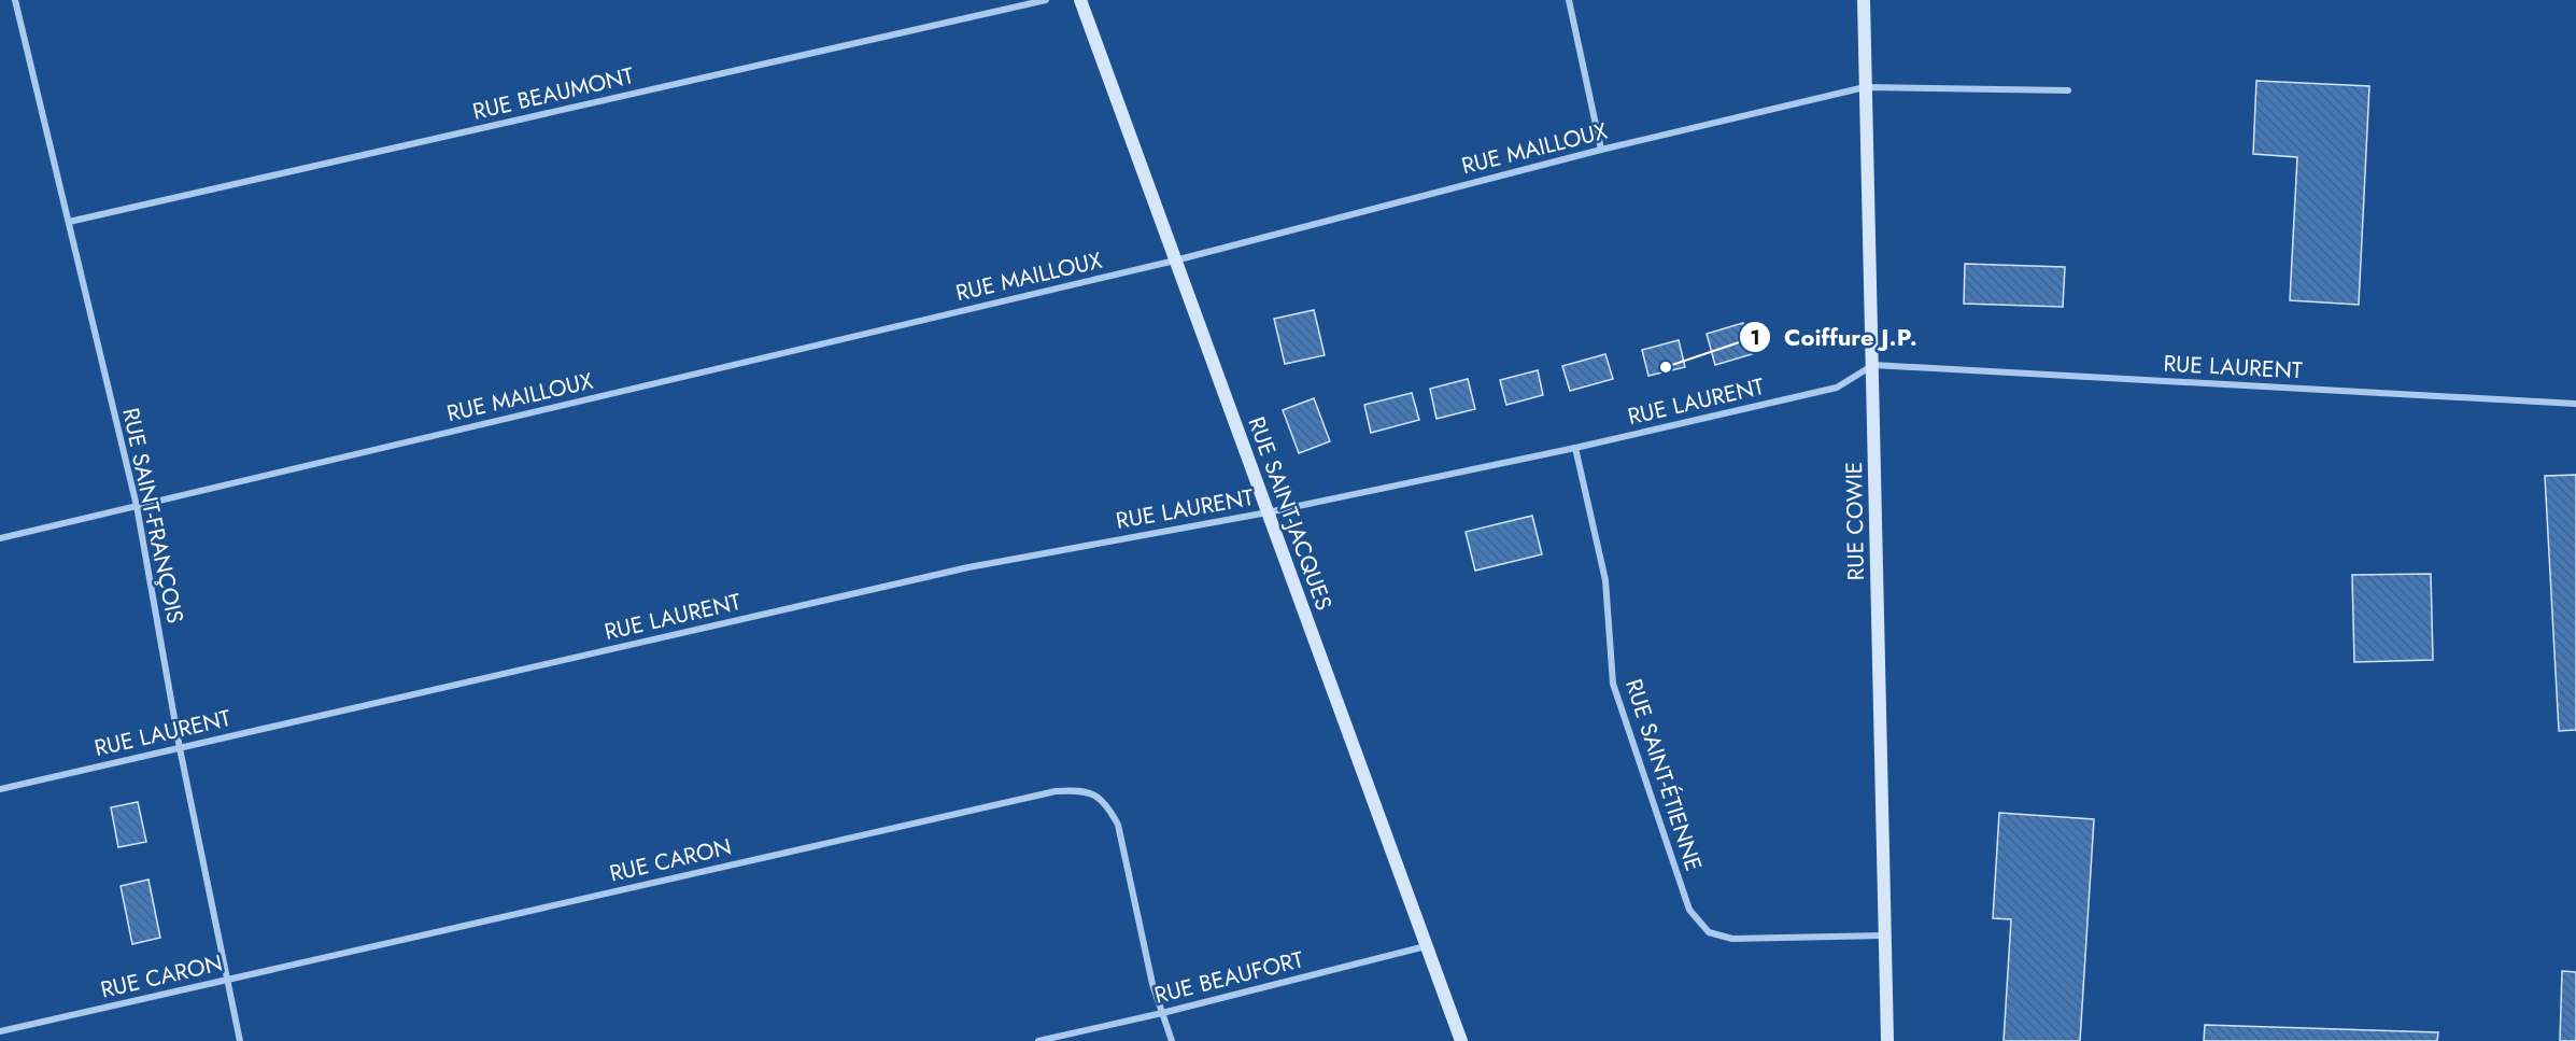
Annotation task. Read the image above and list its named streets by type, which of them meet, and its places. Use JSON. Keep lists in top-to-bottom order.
{
  "streets": {
    "main road": ["RUE SAINT-JACQUES", "RUE COWIE"],
    "street": [
      "RUE BEAUMONT",
      "RUE MAILLOUX",
      "RUE LAURENT",
      "RUE SAINT-FRANÇOIS",
      "RUE SAINT-ÉTIENNE",
      "RUE CARON",
      "RUE BEAUFORT"
    ]
  },
  "crossings": [
    ["RUE BEAUMONT", "RUE SAINT-FRANÇOIS"],
    ["RUE MAILLOUX", "RUE SAINT-JACQUES"],
    ["RUE MAILLOUX", "RUE SAINT-FRANÇOIS"],
    ["RUE MAILLOUX", "RUE COWIE"],
    ["RUE LAURENT", "RUE SAINT-JACQUES"],
    ["RUE LAURENT", "RUE SAINT-FRANÇOIS"],
    ["RUE LAURENT", "RUE COWIE"],
    ["RUE LAURENT", "RUE SAINT-ÉTIENNE"],
    ["RUE SAINT-JACQUES", "RUE BEAUFORT"],
    ["RUE SAINT-FRANÇOIS", "RUE CARON"],
    ["RUE COWIE", "RUE SAINT-ÉTIENNE"],
    ["RUE CARON", "RUE BEAUFORT"]
  ],
  "places": ["Coiffure J.P."]
}
